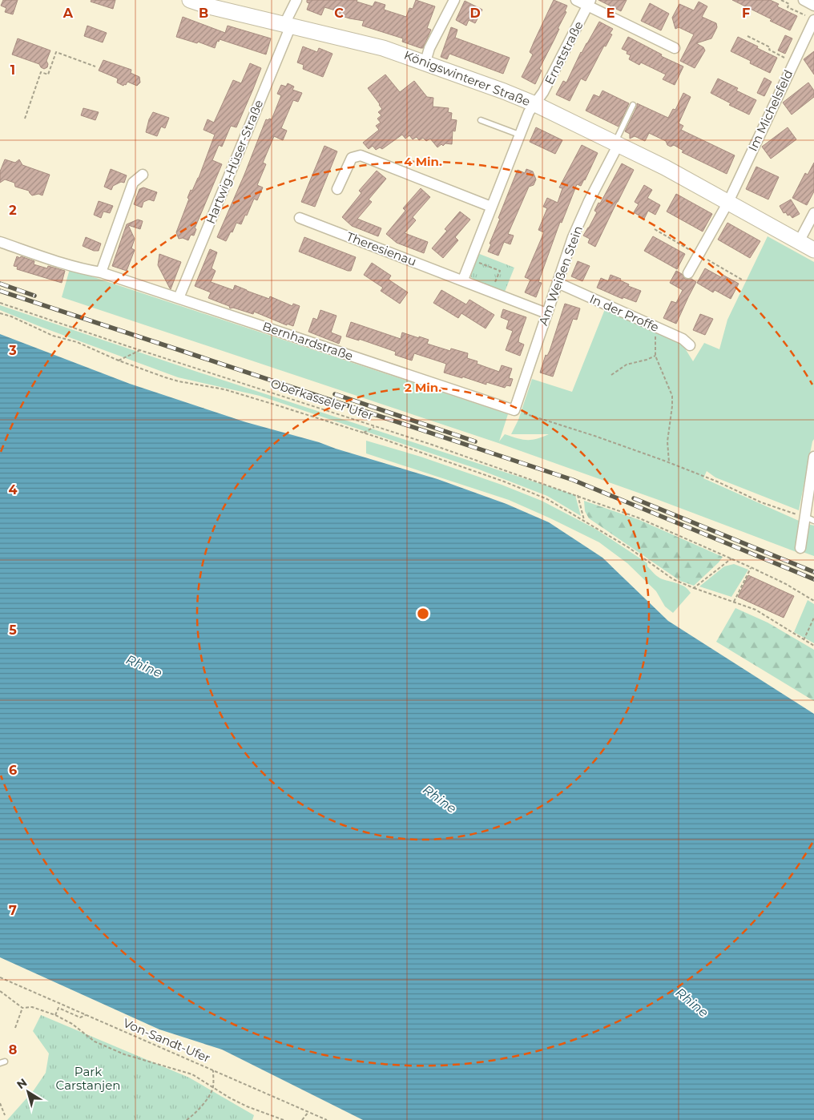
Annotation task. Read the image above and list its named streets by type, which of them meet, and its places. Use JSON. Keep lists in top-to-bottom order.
{
  "streets": {
    "main road": ["Königswinterer Straße"],
    "street": [
      "Ernststraße",
      "Im Michelsfeld",
      "Hartwig-Hüser-Straße",
      "Theresienau",
      "Am Weißen Stein",
      "In der Proffe",
      "Bernhardstraße"
    ],
    "path": ["Oberkasseler Ufer", "Von-Sandt-Ufer"]
  },
  "crossings": [
    ["Ernststraße", "Königswinterer Straße"],
    ["Königswinterer Straße", "Im Michelsfeld"],
    ["Königswinterer Straße", "Hartwig-Hüser-Straße"],
    ["Königswinterer Straße", "Am Weißen Stein"],
    ["Hartwig-Hüser-Straße", "Bernhardstraße"],
    ["Theresienau", "Am Weißen Stein"],
    ["Am Weißen Stein", "In der Proffe"],
    ["Am Weißen Stein", "Bernhardstraße"]
  ],
  "water": ["Rhine"],
  "parks": ["Park Carstanjen"],
  "north": "top left",
  "grid": {
    "columns": [
      "A",
      "B",
      "C",
      "D",
      "E",
      "F"
    ],
    "rows": [
      "1",
      "2",
      "3",
      "4",
      "5",
      "6",
      "7",
      "8"
    ]
  },
  "rings": ["4 Min.", "2 Min."]
}
